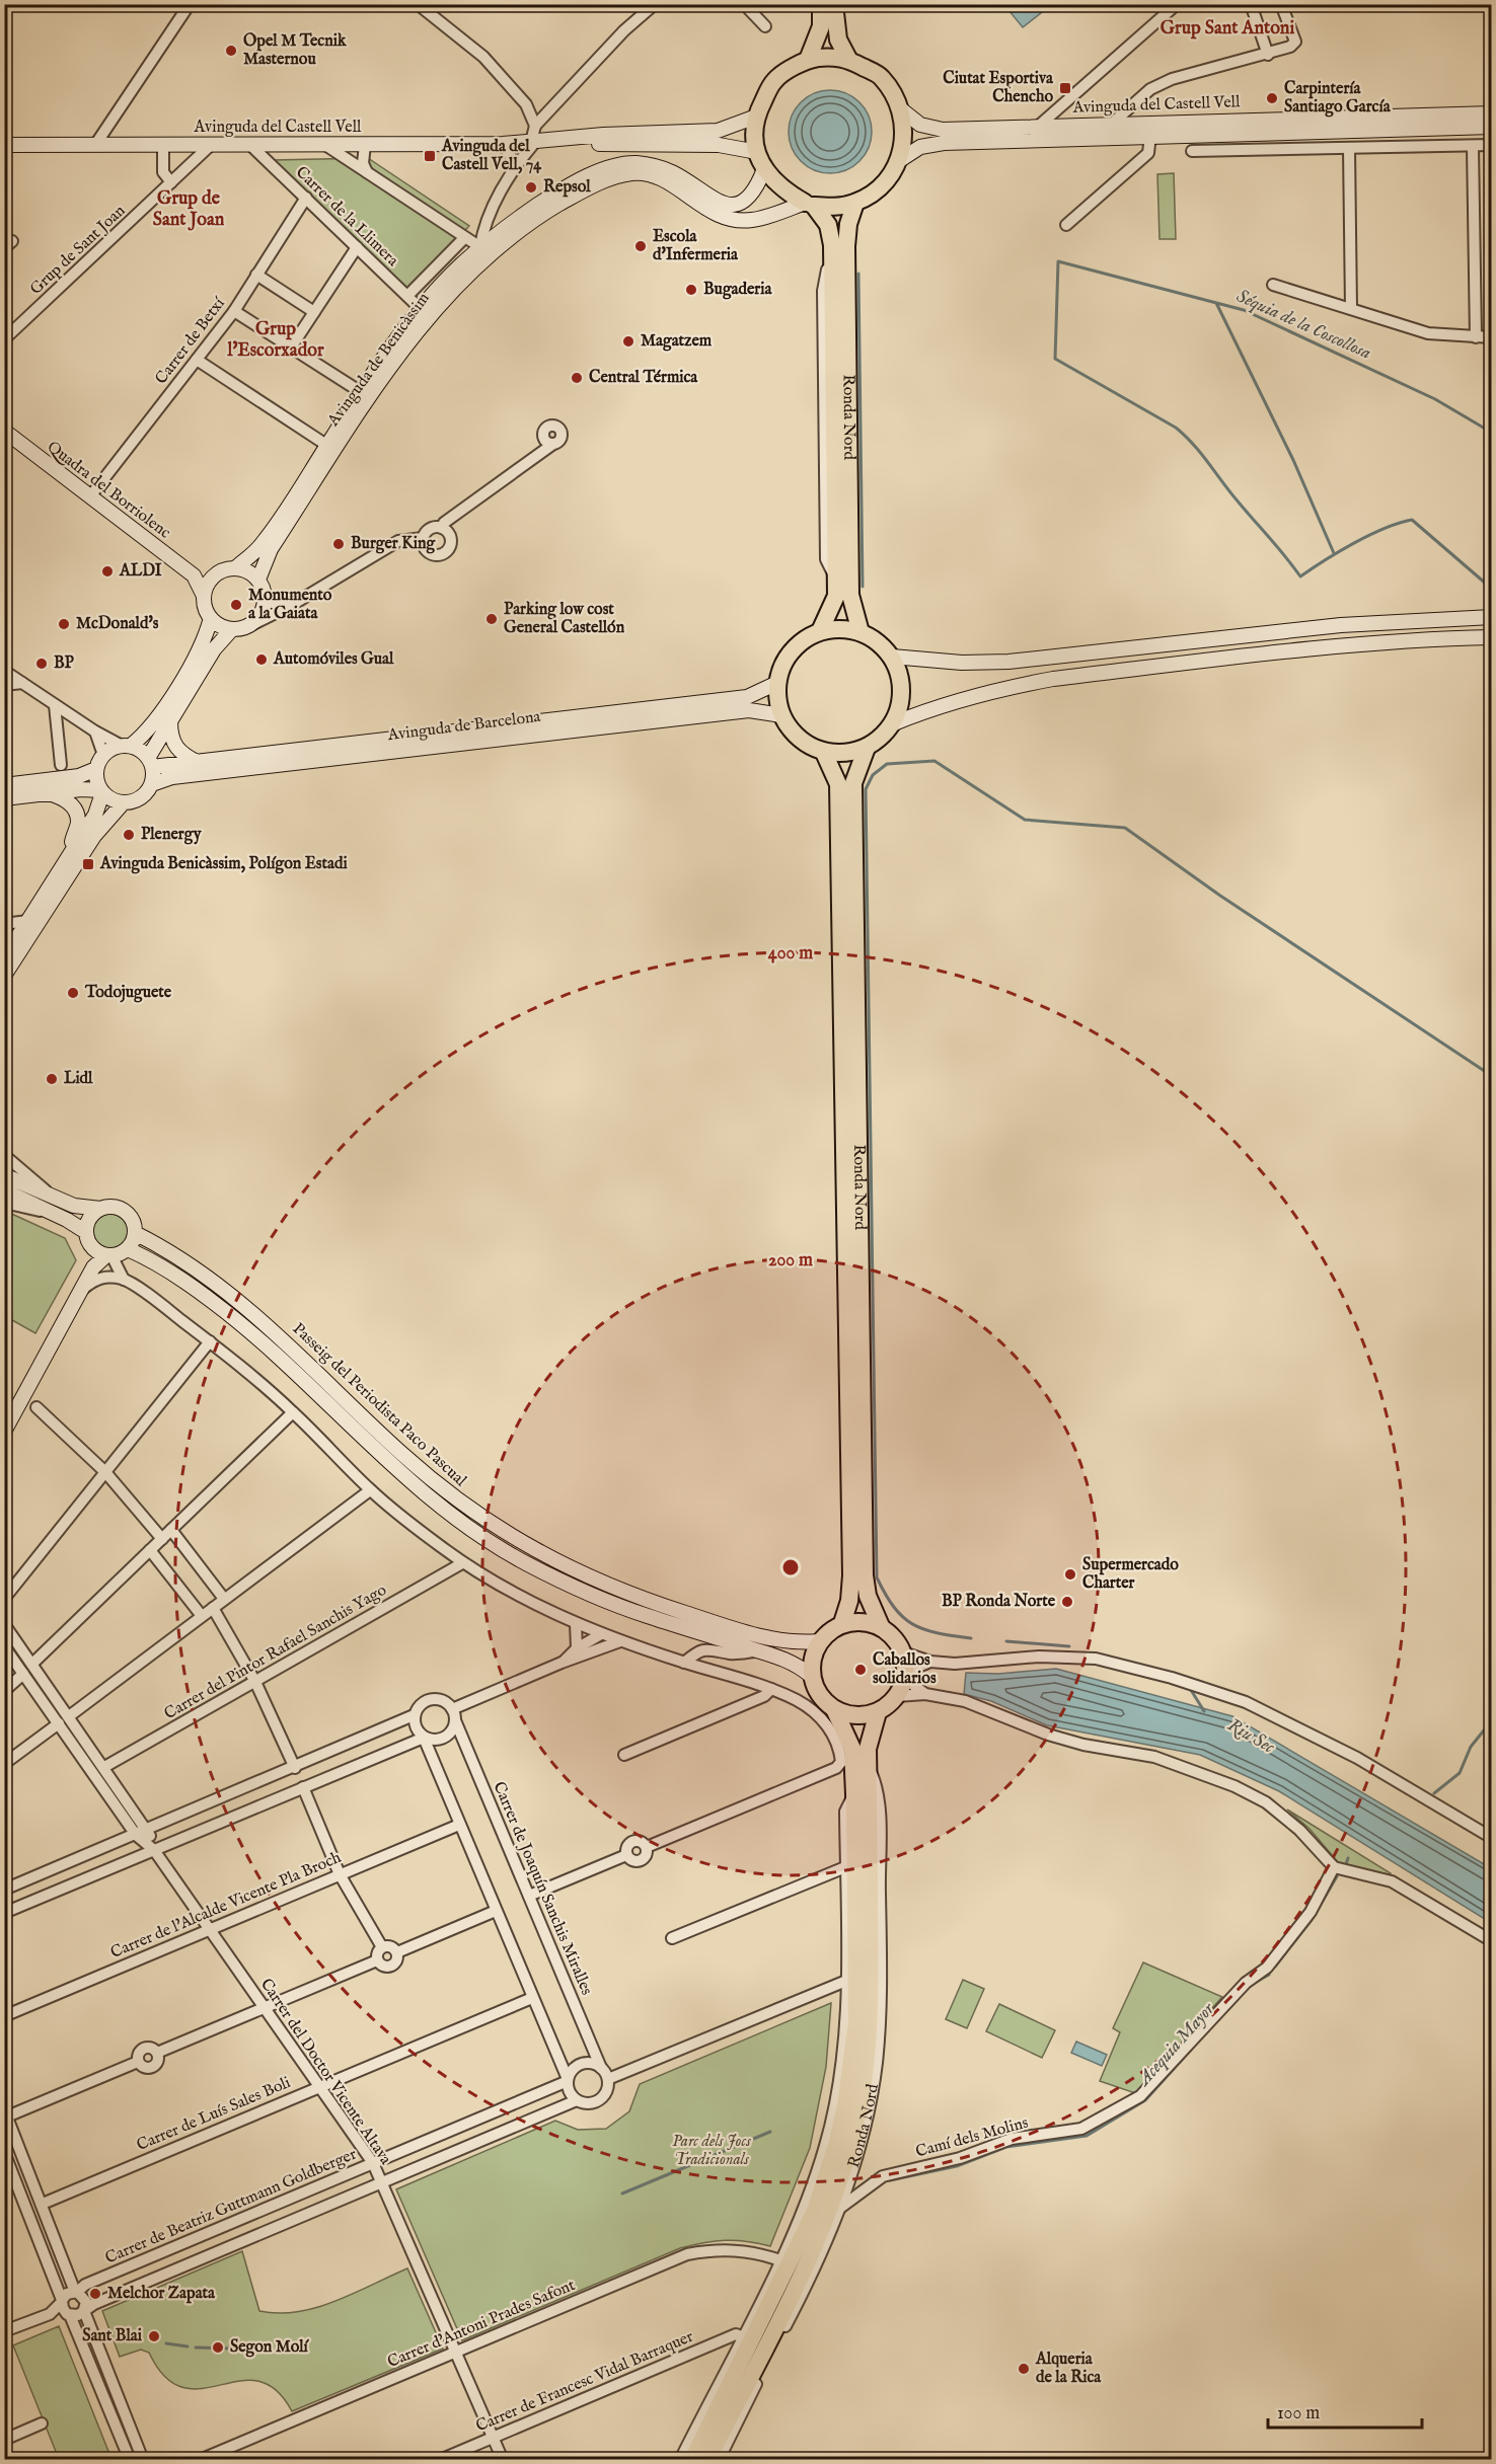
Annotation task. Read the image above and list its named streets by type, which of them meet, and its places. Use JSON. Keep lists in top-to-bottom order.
{
  "streets": {
    "main road": [
      "Avinguda del Castell Vell",
      "Avinguda de Benicàssim",
      "Ronda Nord",
      "Quadra del Borriolenc",
      "Avinguda de Barcelona",
      "Passeig del Periodista Paco Pascual"
    ],
    "street": [
      "Carrer de la Llimera",
      "Grup de Sant Joan",
      "Carrer de Betxí",
      "Carrer del Pintor Rafael Sanchis Yago",
      "Carrer de Joaquín Sanchis Miralles",
      "Carrer de l'Alcalde Vicente Pla Broch",
      "Carrer del Doctor Vicente Altava",
      "Carrer de Luís Sales Boli",
      "Camí dels Molins",
      "Carrer de Beatriz Guttmann Goldberger",
      "Carrer d'Antoni Prades Safont",
      "Carrer de Francesc Vidal Barraquer"
    ]
  },
  "crossings": [
    ["Avinguda del Castell Vell", "Carrer de la Llimera"],
    ["Avinguda del Castell Vell", "Grup de Sant Joan"],
    ["Avinguda del Castell Vell", "Avinguda de Benicàssim"],
    ["Avinguda del Castell Vell", "Ronda Nord"],
    ["Carrer de la Llimera", "Carrer de Betxí"],
    ["Carrer de la Llimera", "Avinguda de Benicàssim"],
    ["Carrer de Betxí", "Quadra del Borriolenc"],
    ["Avinguda de Benicàssim", "Ronda Nord"],
    ["Avinguda de Benicàssim", "Quadra del Borriolenc"],
    ["Ronda Nord", "Avinguda de Barcelona"],
    ["Ronda Nord", "Passeig del Periodista Paco Pascual"],
    ["Ronda Nord", "Camí dels Molins"],
    ["Ronda Nord", "Carrer d'Antoni Prades Safont"],
    ["Ronda Nord", "Carrer de Francesc Vidal Barraquer"],
    ["Carrer del Pintor Rafael Sanchis Yago", "Carrer del Doctor Vicente Altava"],
    ["Carrer de Joaquín Sanchis Miralles", "Carrer de Beatriz Guttmann Goldberger"],
    ["Carrer de l'Alcalde Vicente Pla Broch", "Carrer del Doctor Vicente Altava"],
    ["Carrer del Doctor Vicente Altava", "Carrer de Luís Sales Boli"],
    ["Carrer del Doctor Vicente Altava", "Carrer de Beatriz Guttmann Goldberger"],
    ["Carrer del Doctor Vicente Altava", "Carrer d'Antoni Prades Safont"],
    ["Carrer del Doctor Vicente Altava", "Carrer de Francesc Vidal Barraquer"]
  ],
  "districts": ["Grup Sant Antoni", "Grup de Sant Joan", "Grup l'Escorxador"],
  "water": ["Séquia de la Coscollosa", "Riu Sec", "Acequia Mayor"],
  "parks": ["Parc dels Jocs Tradicionals"],
  "places": {
    "other": [
      "Opel M Tecnik Masternou",
      "Carpintería Santiago García",
      "Repsol",
      "Escola d'Infermeria",
      "Bugaderia",
      "Magatzem",
      "Central Térmica",
      "Burger King",
      "ALDI",
      "Monumento a la Gaiata",
      "Parking low cost General Castellón",
      "McDonald's",
      "Automóviles Gual",
      "BP",
      "Plenergy",
      "Todojuguete",
      "Lidl",
      "Supermercado Charter",
      "BP Ronda Norte",
      "Caballos solidarios",
      "Melchor Zapata",
      "Sant Blai",
      "Segon Molí",
      "Alqueria de la Rica"
    ],
    "transit": ["Ciutat Esportiva Chencho", "Avinguda del Castell Vell, 74", "Avinguda Benicàssim, Polígon Estadi"]
  },
  "scale_bar": "100 m",
  "rings": ["400 m", "200 m"]
}
